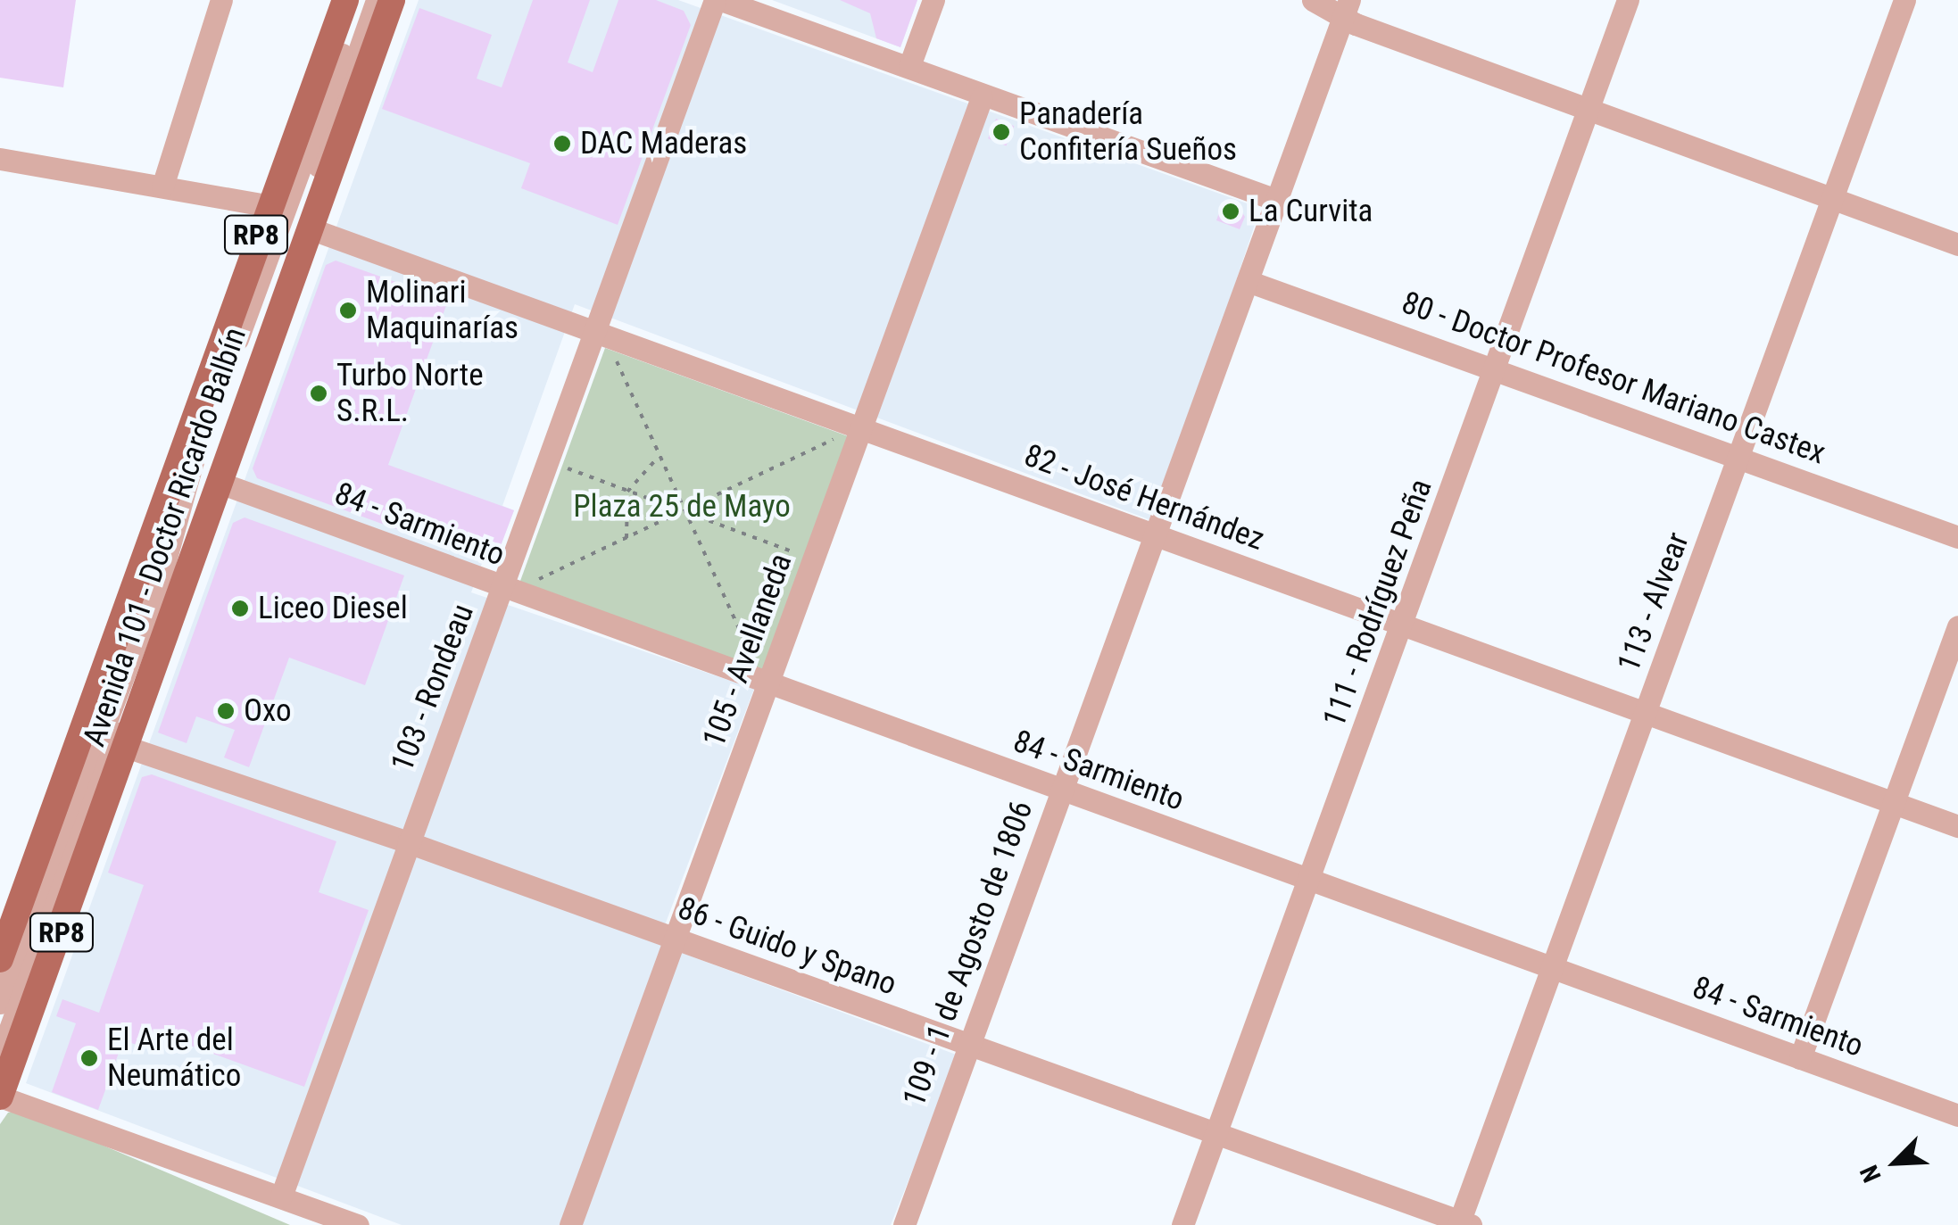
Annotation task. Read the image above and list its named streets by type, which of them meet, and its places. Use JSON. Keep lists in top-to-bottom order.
{
  "streets": {
    "main road": ["RP8", "Avenida 101 - Doctor Ricardo Balbín"],
    "street": [
      "80 - Doctor Profesor Mariano Castex",
      "82 - José Hernández",
      "84 - Sarmiento",
      "113 - Alvear",
      "111 - Rodríguez Peña",
      "105 - Avellaneda",
      "103 - Rondeau",
      "86 - Guido y Spano",
      "109 - 1 de Agosto de 1806"
    ]
  },
  "crossings": [
    ["80 - Doctor Profesor Mariano Castex", "113 - Alvear"],
    ["80 - Doctor Profesor Mariano Castex", "111 - Rodríguez Peña"],
    ["80 - Doctor Profesor Mariano Castex", "109 - 1 de Agosto de 1806"],
    ["82 - José Hernández", "Avenida 101 - Doctor Ricardo Balbín"],
    ["82 - José Hernández", "113 - Alvear"],
    ["82 - José Hernández", "111 - Rodríguez Peña"],
    ["82 - José Hernández", "105 - Avellaneda"],
    ["82 - José Hernández", "103 - Rondeau"],
    ["82 - José Hernández", "109 - 1 de Agosto de 1806"],
    ["84 - Sarmiento", "Avenida 101 - Doctor Ricardo Balbín"],
    ["84 - Sarmiento", "113 - Alvear"],
    ["84 - Sarmiento", "111 - Rodríguez Peña"],
    ["84 - Sarmiento", "105 - Avellaneda"],
    ["84 - Sarmiento", "103 - Rondeau"],
    ["84 - Sarmiento", "109 - 1 de Agosto de 1806"],
    ["Avenida 101 - Doctor Ricardo Balbín", "86 - Guido y Spano"],
    ["113 - Alvear", "86 - Guido y Spano"],
    ["111 - Rodríguez Peña", "86 - Guido y Spano"],
    ["105 - Avellaneda", "86 - Guido y Spano"],
    ["103 - Rondeau", "86 - Guido y Spano"],
    ["86 - Guido y Spano", "109 - 1 de Agosto de 1806"]
  ],
  "parks": ["Plaza 25 de Mayo"],
  "places": [
    "Panadería Confitería Sueños",
    "DAC Maderas",
    "La Curvita",
    "Molinari Maquinarías",
    "Turbo Norte S.R.L.",
    "Liceo Diesel",
    "Oxo",
    "El Arte del Neumático"
  ],
  "north": "bottom left"
}
